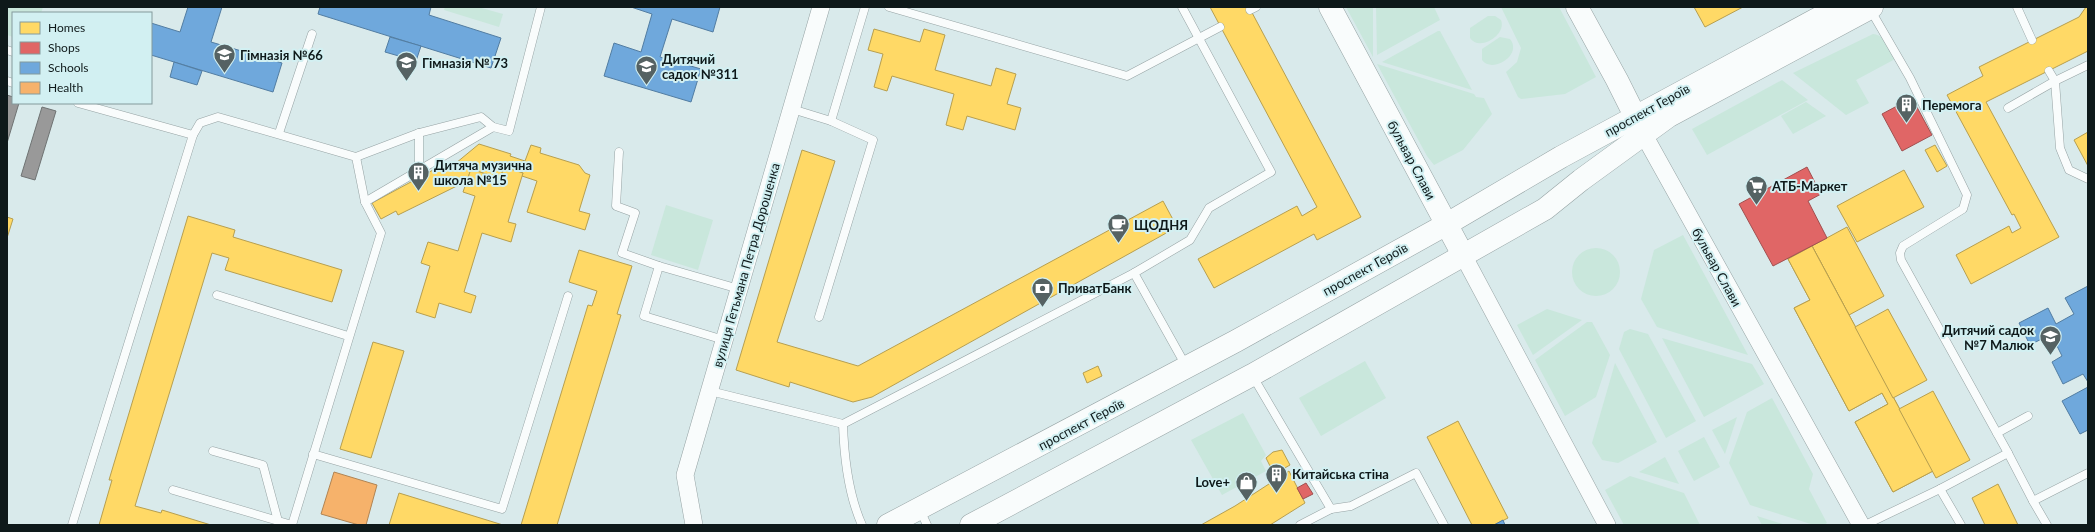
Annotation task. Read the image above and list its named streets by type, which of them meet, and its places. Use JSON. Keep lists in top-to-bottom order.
{
  "streets": {
    "main road": ["проспект Героїв", "бульвар Слави"],
    "street": ["вулиця Гетьмана Петра Дорошенка"]
  },
  "crossings": [
    ["проспект Героїв", "бульвар Слави"]
  ],
  "places": {
    "school or university": [
      "Гімназія №66",
      "Гімназія № 73",
      "Дитячий садок №311",
      "Дитячий садок №7 Малюк"
    ],
    "building": ["Перемога", "Дитяча музична школа №15", "Китайська стіна"],
    "supermarket": ["АТБ-Маркет"],
    "cafe": ["ЩОДНЯ"],
    "bank": ["ПриватБанк"],
    "shop": ["Love+"]
  },
  "legend": [
    "Homes",
    "Shops",
    "Schools",
    "Health"
  ]
}
